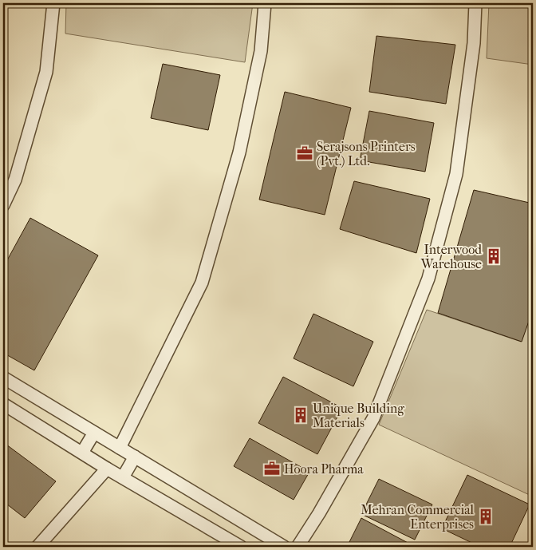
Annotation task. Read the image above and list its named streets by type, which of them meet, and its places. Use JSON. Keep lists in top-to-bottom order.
{
  "places": {
    "office": ["Serajsons Printers (Pvt.) Ltd.", "Hoora Pharma"],
    "building": ["Interwood Warehouse", "Unique Building Materials", "Mehran Commercial Enterprises"]
  }
}
